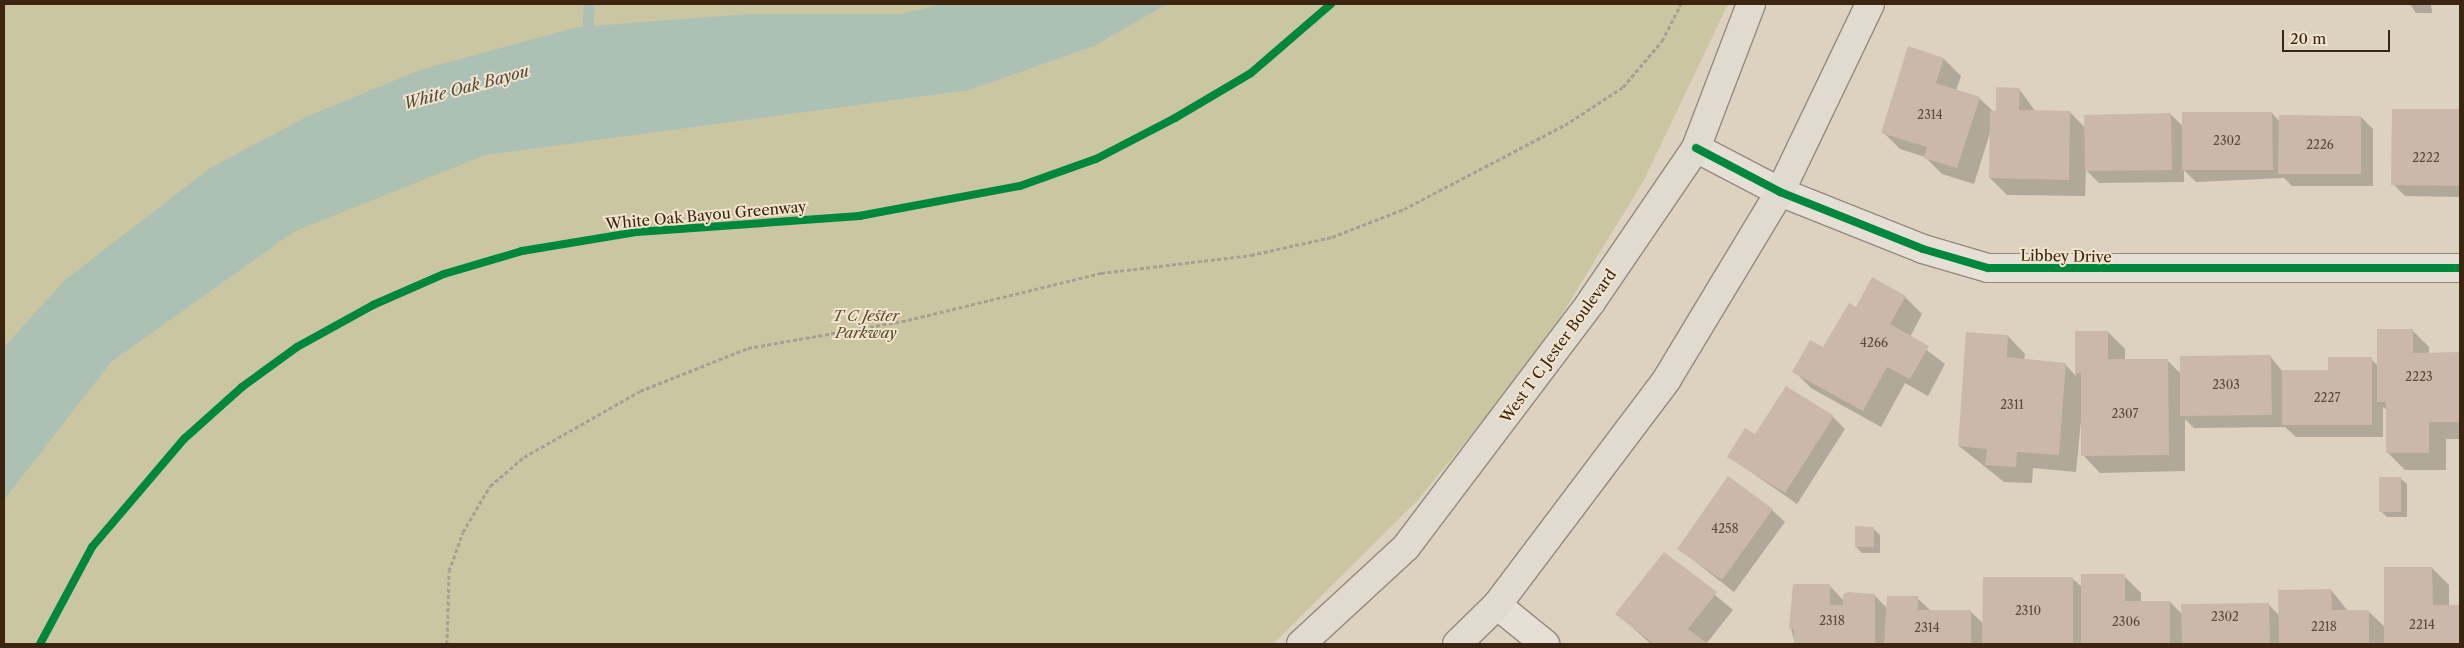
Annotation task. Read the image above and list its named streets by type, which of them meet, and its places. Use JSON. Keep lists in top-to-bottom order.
{
  "streets": {
    "main road": ["West T C Jester Boulevard"],
    "street": ["Libbey Drive"],
    "cycle path": ["White Oak Bayou Greenway"]
  },
  "crossings": [
    ["Libbey Drive", "West T C Jester Boulevard"]
  ],
  "water": ["White Oak Bayou"],
  "parks": ["T C Jester Parkway"],
  "house_numbers": [
    "2314",
    "2302",
    "2226",
    "2222",
    "4266",
    "2223",
    "2303",
    "2227",
    "2311",
    "2307",
    "4258",
    "2310",
    "2302",
    "2318",
    "2306",
    "2214",
    "2218",
    "2314"
  ],
  "scale_bar": "20 m"
}
